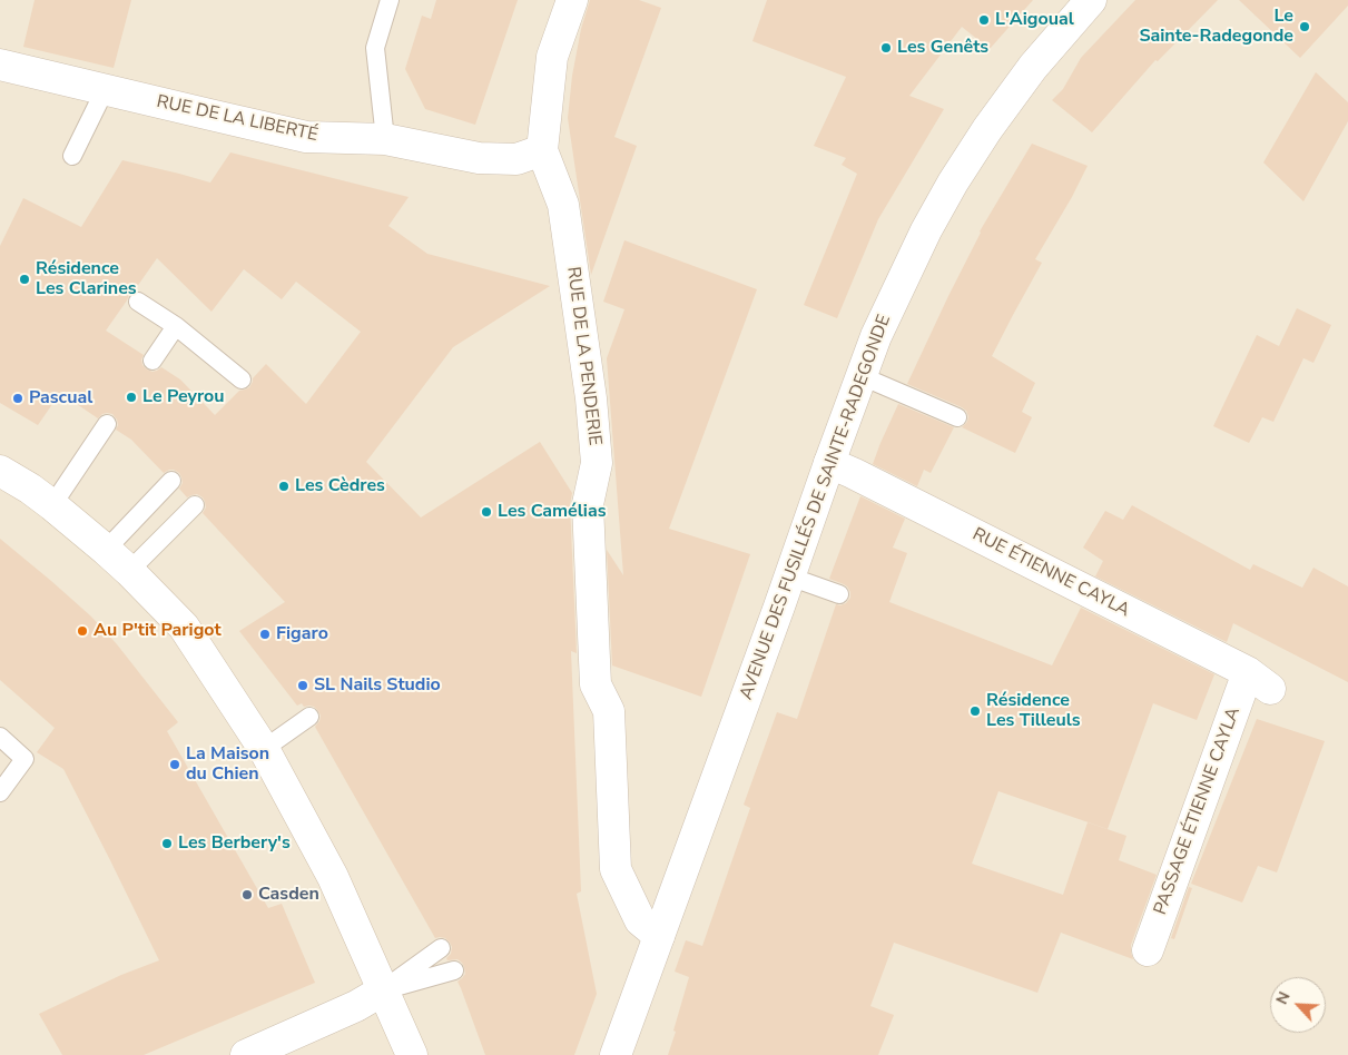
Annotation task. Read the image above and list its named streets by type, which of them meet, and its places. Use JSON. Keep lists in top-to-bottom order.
{
  "streets": {
    "street": [
      "RUE DE LA LIBERTÉ",
      "RUE DE LA PENDERIE",
      "AVENUE DES FUSILLÉS DE SAINTE-RADEGONDE",
      "RUE ÉTIENNE CAYLA",
      "PASSAGE ÉTIENNE CAYLA"
    ]
  },
  "crossings": [
    ["RUE DE LA LIBERTÉ", "RUE DE LA PENDERIE"],
    ["RUE DE LA PENDERIE", "AVENUE DES FUSILLÉS DE SAINTE-RADEGONDE"],
    ["AVENUE DES FUSILLÉS DE SAINTE-RADEGONDE", "RUE ÉTIENNE CAYLA"],
    ["RUE ÉTIENNE CAYLA", "PASSAGE ÉTIENNE CAYLA"]
  ],
  "places": [
    "L'Aigoual",
    "Le Sainte-Radegonde",
    "Les Genêts",
    "Résidence Les Clarines",
    "Le Peyrou",
    "Pascual",
    "Les Cèdres",
    "Les Camélias",
    "Au P'tit Parigot",
    "Figaro",
    "SL Nails Studio",
    "Résidence Les Tilleuls",
    "La Maison du Chien",
    "Les Berbery's",
    "Casden"
  ],
  "north": "top left"
}
